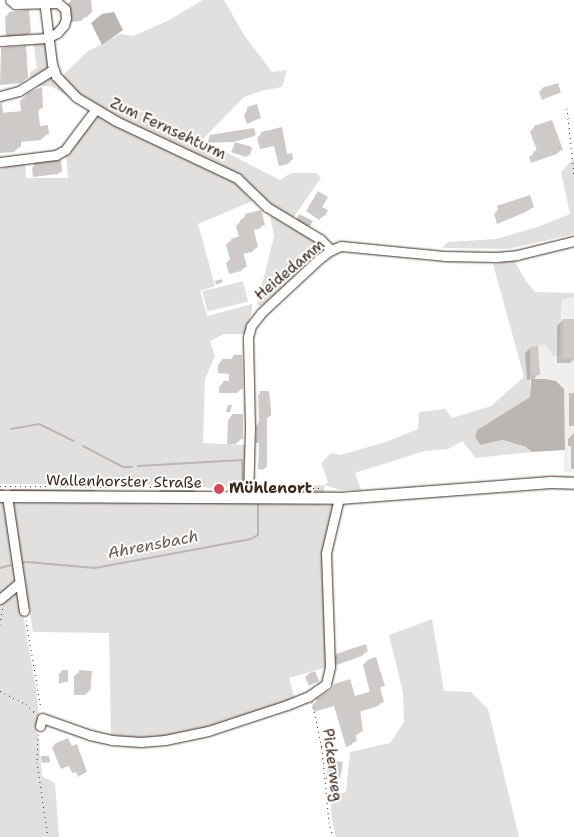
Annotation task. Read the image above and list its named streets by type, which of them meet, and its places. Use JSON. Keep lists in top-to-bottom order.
{
  "streets": {
    "main road": ["Wallenhorster Straße"],
    "street": ["Zum Fernsehturm", "Heidedamm"],
    "path": ["Pickerweg"]
  },
  "crossings": [
    ["Zum Fernsehturm", "Heidedamm"],
    ["Heidedamm", "Wallenhorster Straße"]
  ],
  "water": ["Ahrensbach"],
  "places": ["Mühlenort"]
}
